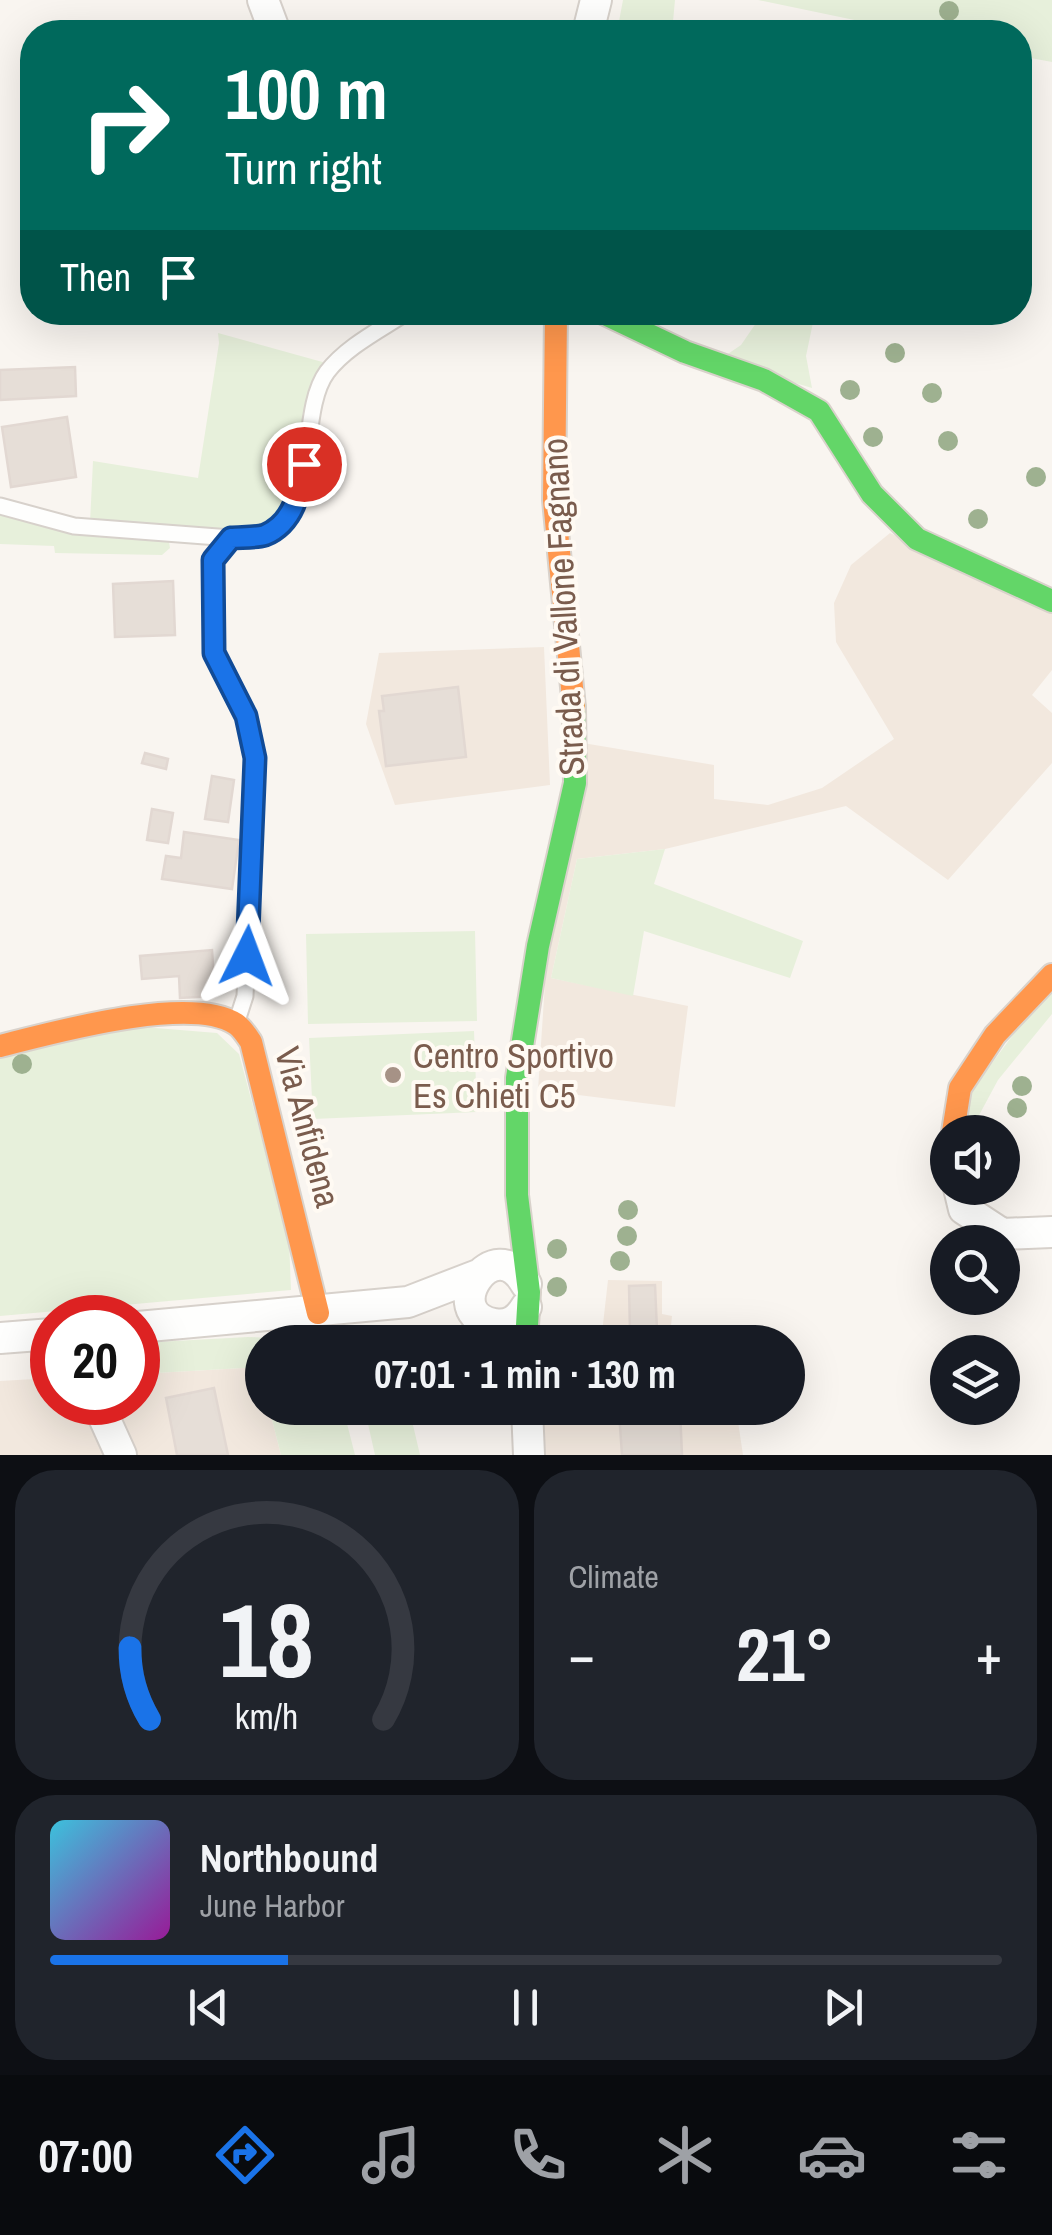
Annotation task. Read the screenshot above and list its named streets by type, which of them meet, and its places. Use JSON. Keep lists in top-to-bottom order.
{
  "streets": {
    "street": ["Strada di Vallone Fagnano", "Via Anfidena"]
  },
  "places": ["Centro Sportivo Es Chieti C5"],
  "page": {
    "turn": ["100 m", "Turn right"],
    "then": "Then",
    "limit": "20",
    "trip": "07:01 · 1 min · 130 m",
    "tile": "Climate",
    "heat": ["−", "21°", "+"],
    "song": ["Northbound", "June Harbor"],
    "tabs": "07:00",
    "gauge": ["18", "km/h"]
  }
}
